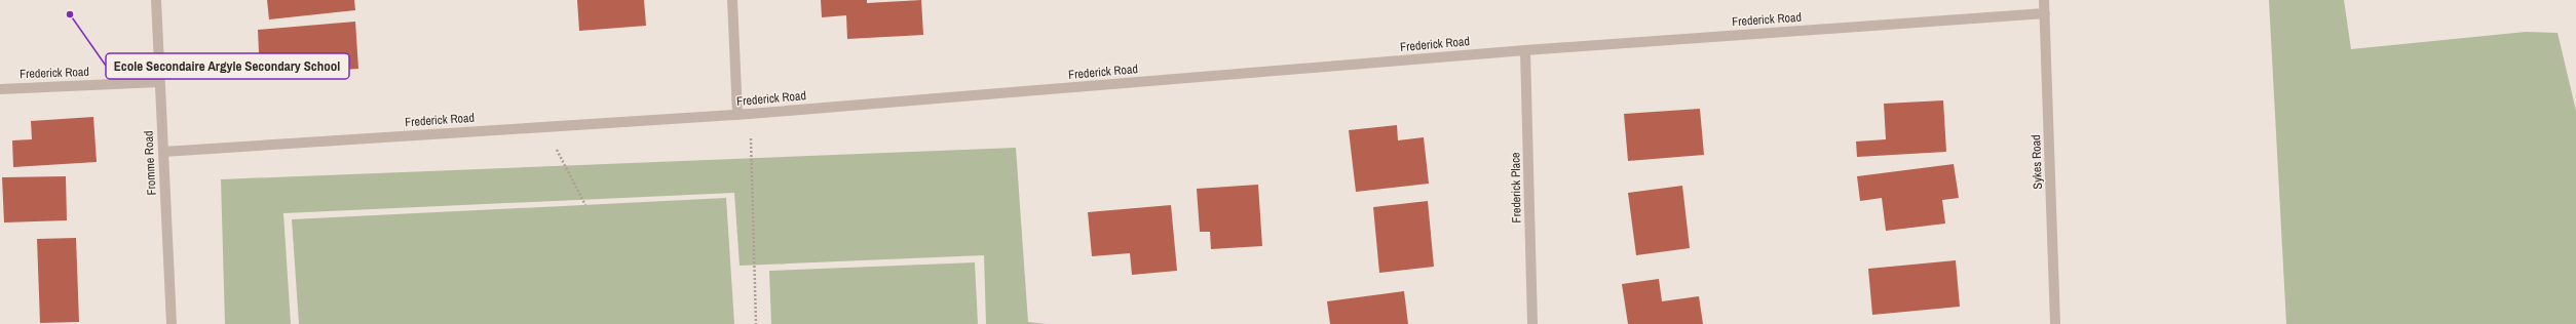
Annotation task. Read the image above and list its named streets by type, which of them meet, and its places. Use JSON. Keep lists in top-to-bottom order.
{
  "streets": {
    "street": [
      "Frederick Road",
      "Sykes Road",
      "Fromme Road",
      "Frederick Place"
    ]
  },
  "crossings": [
    ["Frederick Road", "Sykes Road"],
    ["Frederick Road", "Fromme Road"],
    ["Frederick Road", "Frederick Place"]
  ],
  "places": ["Ecole Secondaire Argyle Secondary School"]
}
